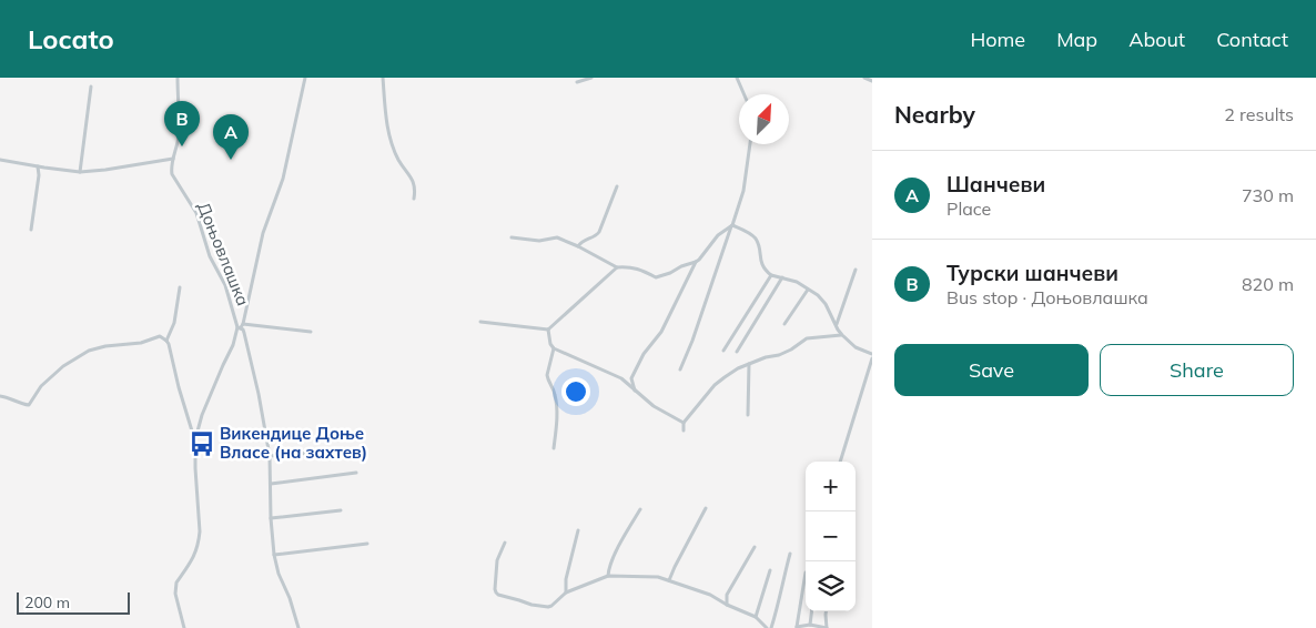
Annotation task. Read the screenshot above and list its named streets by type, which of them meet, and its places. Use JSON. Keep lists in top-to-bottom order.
{
  "streets": {
    "street": ["Доњовлашка"]
  },
  "places": {
    "bus stop": ["Викендице Доње Власе (на захтев)"]
  },
  "scale_bar": "200 m",
  "north": "top right",
  "page": {
    "header": "Locato",
    "nav": [
      "Home",
      "Map",
      "About",
      "Contact"
    ],
    "heading": ["Nearby", "2 results"],
    "pins": ["B", "A"],
    "list": [
      {
        "mark": "A",
        "name": "Шанчеви",
        "note": "Place",
        "value": "730 m"
      },
      {
        "mark": "B",
        "name": "Турски шанчеви",
        "note": "Bus stop · Доњовлашка",
        "value": "820 m"
      }
    ],
    "buttons": ["Save", "Share"],
    "map_buttons": ["+", "−"],
    "scale": "200 m"
  }
}
